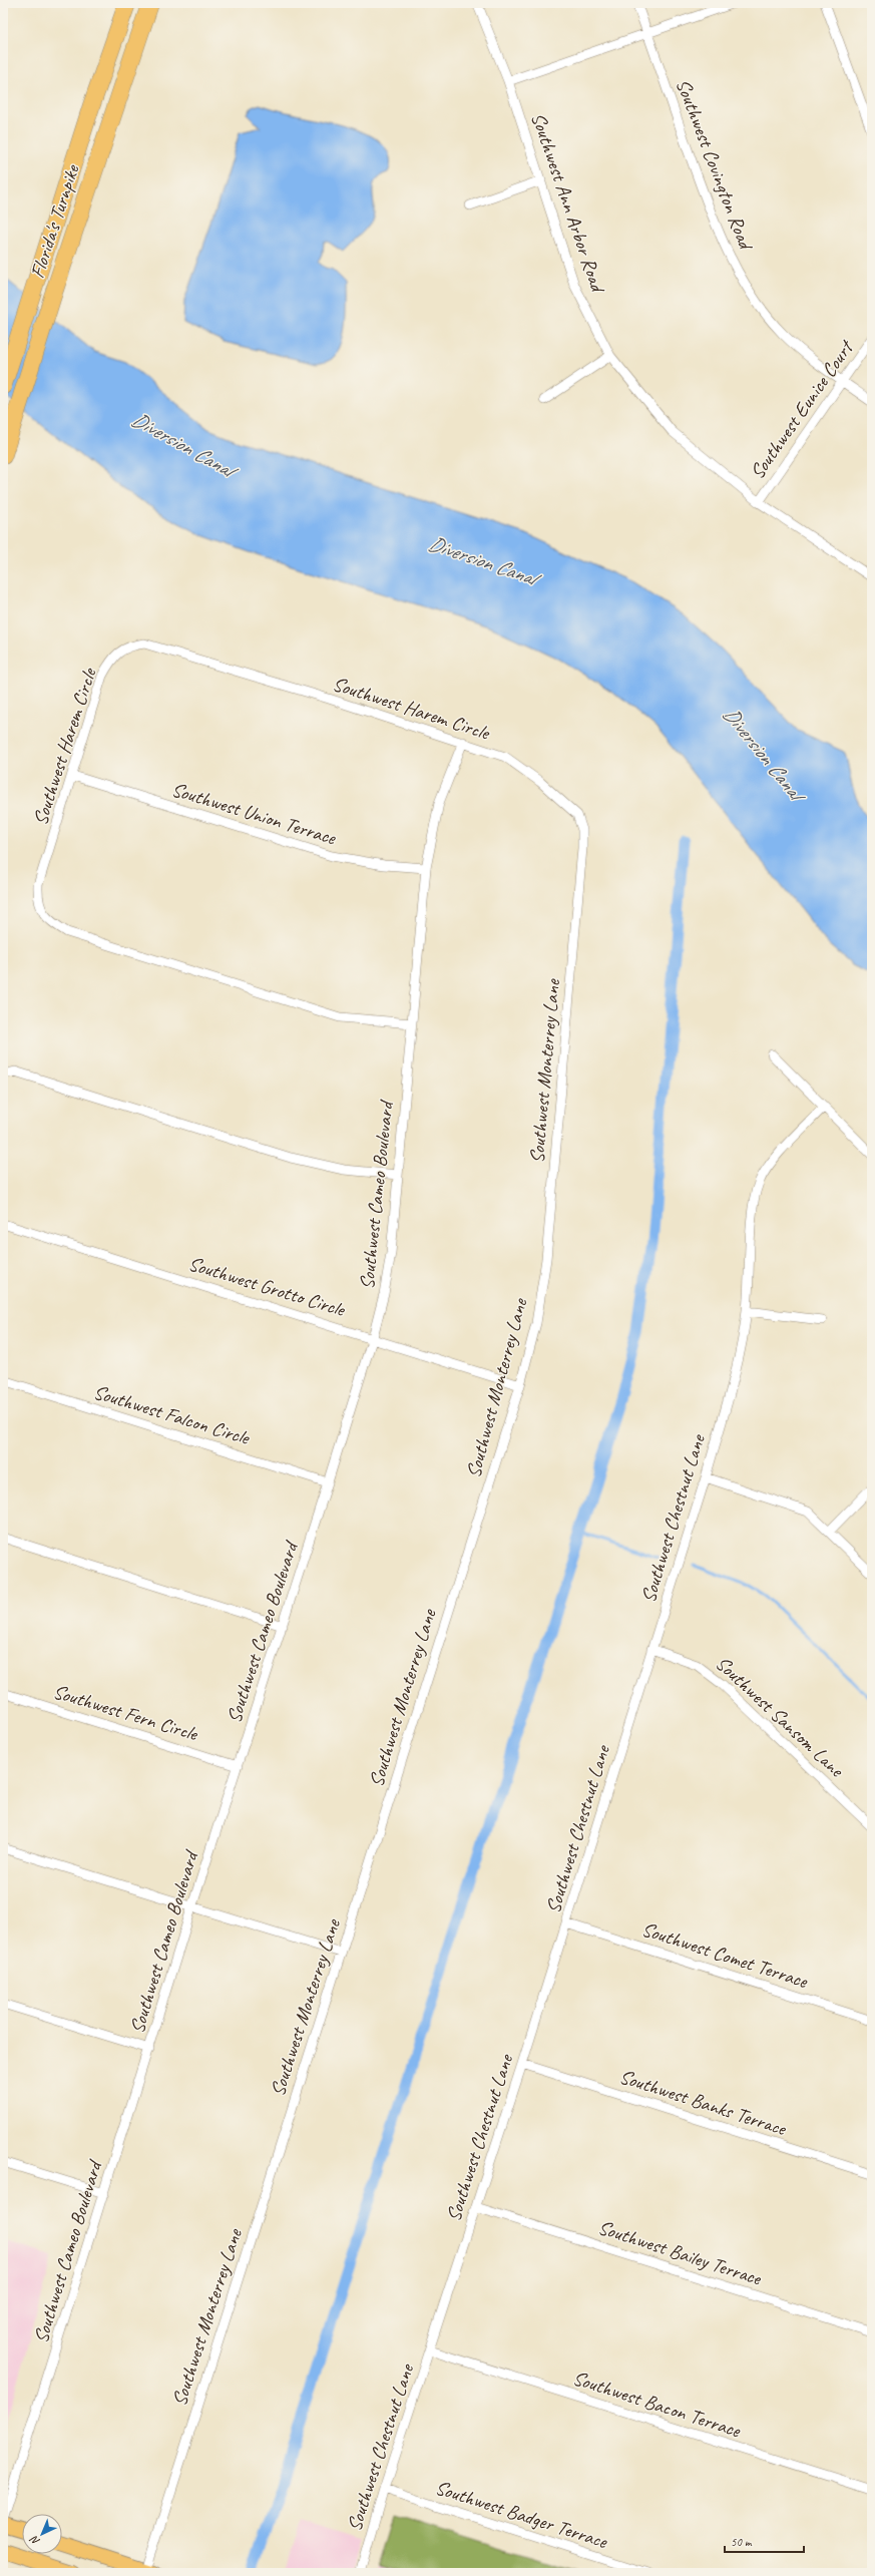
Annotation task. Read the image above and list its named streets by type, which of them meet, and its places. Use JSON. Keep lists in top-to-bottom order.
{
  "streets": {
    "highway": ["Florida's Turnpike"],
    "street": [
      "Southwest Covington Road",
      "Southwest Ann Arbor Road",
      "Southwest Eunice Court",
      "Southwest Harem Circle",
      "Southwest Union Terrace",
      "Southwest Monterrey Lane",
      "Southwest Cameo Boulevard",
      "Southwest Grotto Circle",
      "Southwest Falcon Circle",
      "Southwest Chestnut Lane",
      "Southwest Fern Circle",
      "Southwest Sansom Lane",
      "Southwest Comet Terrace",
      "Southwest Banks Terrace",
      "Southwest Bailey Terrace",
      "Southwest Bacon Terrace",
      "Southwest Badger Terrace"
    ]
  },
  "crossings": [
    ["Southwest Covington Road", "Southwest Eunice Court"],
    ["Southwest Ann Arbor Road", "Southwest Eunice Court"],
    ["Southwest Harem Circle", "Southwest Union Terrace"],
    ["Southwest Harem Circle", "Southwest Monterrey Lane"],
    ["Southwest Harem Circle", "Southwest Cameo Boulevard"],
    ["Southwest Union Terrace", "Southwest Cameo Boulevard"],
    ["Southwest Monterrey Lane", "Southwest Grotto Circle"],
    ["Southwest Cameo Boulevard", "Southwest Grotto Circle"],
    ["Southwest Cameo Boulevard", "Southwest Falcon Circle"],
    ["Southwest Cameo Boulevard", "Southwest Fern Circle"],
    ["Southwest Chestnut Lane", "Southwest Sansom Lane"],
    ["Southwest Chestnut Lane", "Southwest Comet Terrace"],
    ["Southwest Chestnut Lane", "Southwest Banks Terrace"],
    ["Southwest Chestnut Lane", "Southwest Bailey Terrace"],
    ["Southwest Chestnut Lane", "Southwest Bacon Terrace"],
    ["Southwest Chestnut Lane", "Southwest Badger Terrace"]
  ],
  "water": ["Diversion Canal"],
  "scale_bar": "50 m",
  "north": "bottom left"
}
